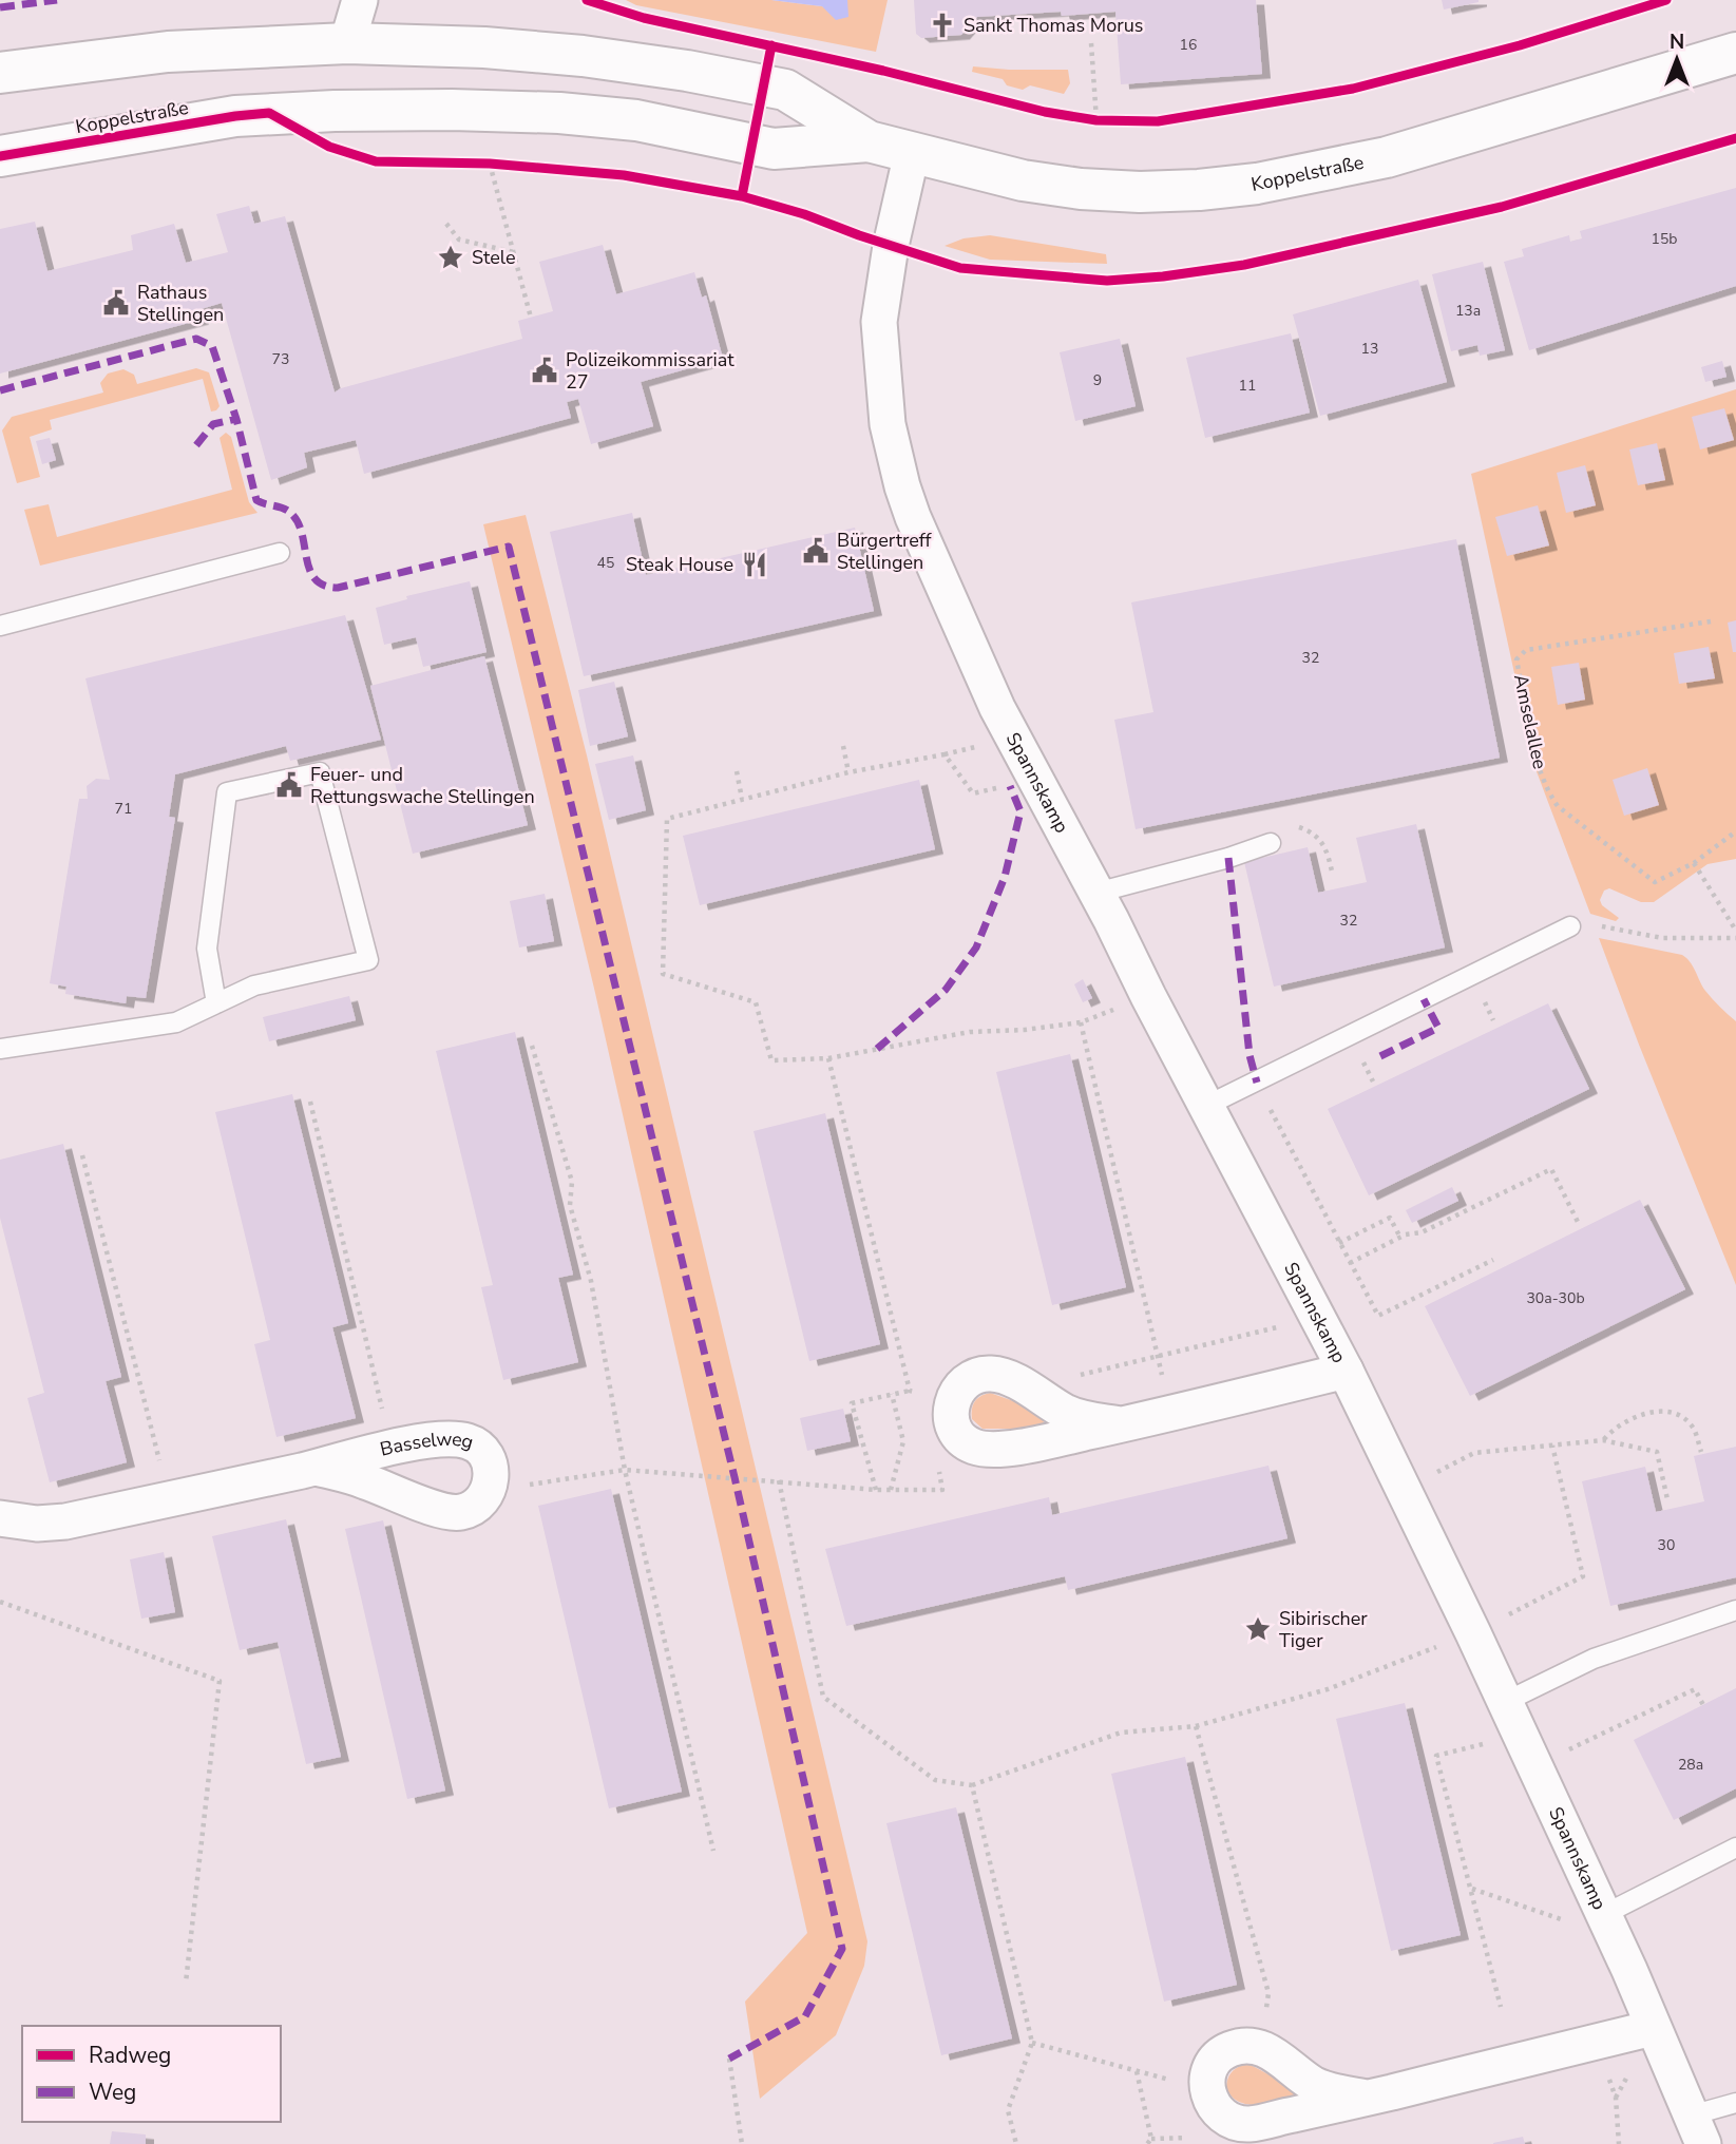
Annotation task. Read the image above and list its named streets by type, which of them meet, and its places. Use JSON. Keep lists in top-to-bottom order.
{
  "streets": {
    "main road": ["Koppelstraße"],
    "street": ["Spannskamp", "Basselweg"],
    "path": ["Amselallee"]
  },
  "crossings": [
    ["Koppelstraße", "Spannskamp"]
  ],
  "places": {
    "church": ["Sankt Thomas Morus"],
    "place": ["Stele", "Sibirischer Tiger"],
    "public building": [
      "Rathaus Stellingen",
      "Polizeikommissariat 27",
      "Bürgertreff Stellingen",
      "Feuer- und Rettungswache Stellingen"
    ],
    "restaurant": ["Steak House"]
  },
  "house_numbers": [
    "16",
    "15b",
    "13a",
    "13",
    "73",
    "9",
    "11",
    "45",
    "32",
    "71",
    "32",
    "30a-30b",
    "30",
    "28a"
  ],
  "legend": ["Radweg", "Weg"],
  "north": "top"
}
